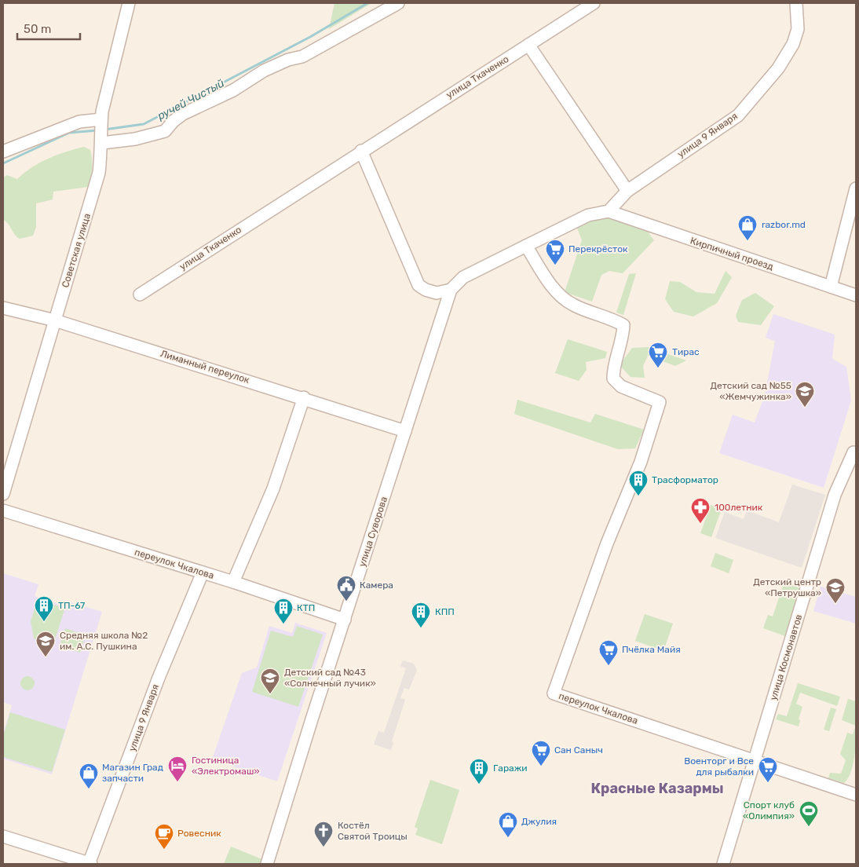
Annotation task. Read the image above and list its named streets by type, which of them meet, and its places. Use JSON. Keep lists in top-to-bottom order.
{
  "streets": {
    "street": [
      "улица Ткаченко",
      "улица 9 Января",
      "Советская улица",
      "Кирпичный проезд",
      "Лиманный переулок",
      "улица Суворова",
      "переулок Чкалова",
      "улица Космонавтов"
    ]
  },
  "crossings": [
    ["улица 9 Января", "Кирпичный проезд"],
    ["улица 9 Января", "переулок Чкалова"],
    ["Советская улица", "Лиманный переулок"],
    ["Лиманный переулок", "улица Суворова"],
    ["улица Суворова", "переулок Чкалова"],
    ["переулок Чкалова", "улица Космонавтов"]
  ],
  "districts": ["Красные Казармы"],
  "water": ["ручей Чистый"],
  "places": {
    "shop": ["razbor.md", "Магазин Град запчасти", "Джулия"],
    "supermarket": [
      "Перекрёсток",
      "Тирас",
      "Пчёлка Майя",
      "Сан Саныч",
      "Военторг и Все для рыбалки"
    ],
    "school or university": [
      "Детский сад №55 «Жемчужинка»",
      "Детский центр «Петрушка»",
      "Средняя школа №2 им. А.С. Пушкина",
      "Детский сад №43 «Солнечный лучик»"
    ],
    "building": [
      "Трасформатор",
      "ТП-67",
      "КТП",
      "КПП",
      "Гаражи"
    ],
    "pharmacy": ["100летник"],
    "public building": ["Камера"],
    "hotel": ["Гостиница «Электромаш»"],
    "sports": ["Спорт клуб «Олимпия»"],
    "church": ["Костёл Святой Троицы"],
    "cafe": ["Ровесник"]
  },
  "scale_bar": "50 m"
}
